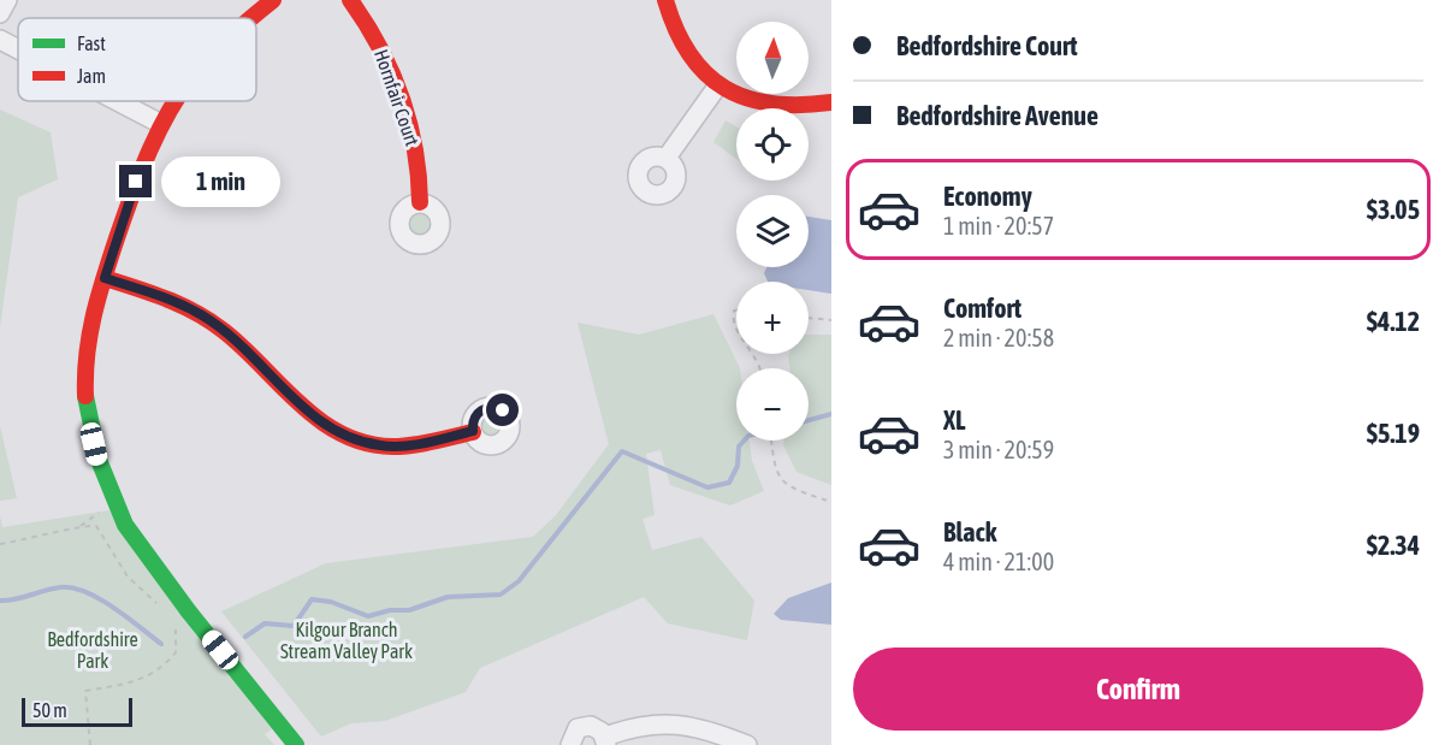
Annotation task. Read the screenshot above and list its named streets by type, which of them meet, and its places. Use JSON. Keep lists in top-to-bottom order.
{
  "streets": {
    "street": ["Hornfair Court"]
  },
  "parks": ["Kilgour Branch Stream Valley Park", "Bedfordshire Park"],
  "legend": ["Fast", "Jam"],
  "scale_bar": "50 m",
  "north": "top",
  "page": {
    "banner": ["Bedfordshire Court", "Bedfordshire Avenue"],
    "map_buttons": ["+", "−"],
    "bubble": "1 min",
    "list": [
      {
        "name": "Economy",
        "note": "1 min · 20:57",
        "value": "$3.05"
      },
      {
        "name": "Comfort",
        "note": "2 min · 20:58",
        "value": "$4.12"
      },
      {
        "name": "XL",
        "note": "3 min · 20:59",
        "value": "$5.19"
      },
      {
        "name": "Black",
        "note": "4 min · 21:00",
        "value": "$2.34"
      }
    ],
    "buttons": "Confirm",
    "scale": "50 m"
  }
}
